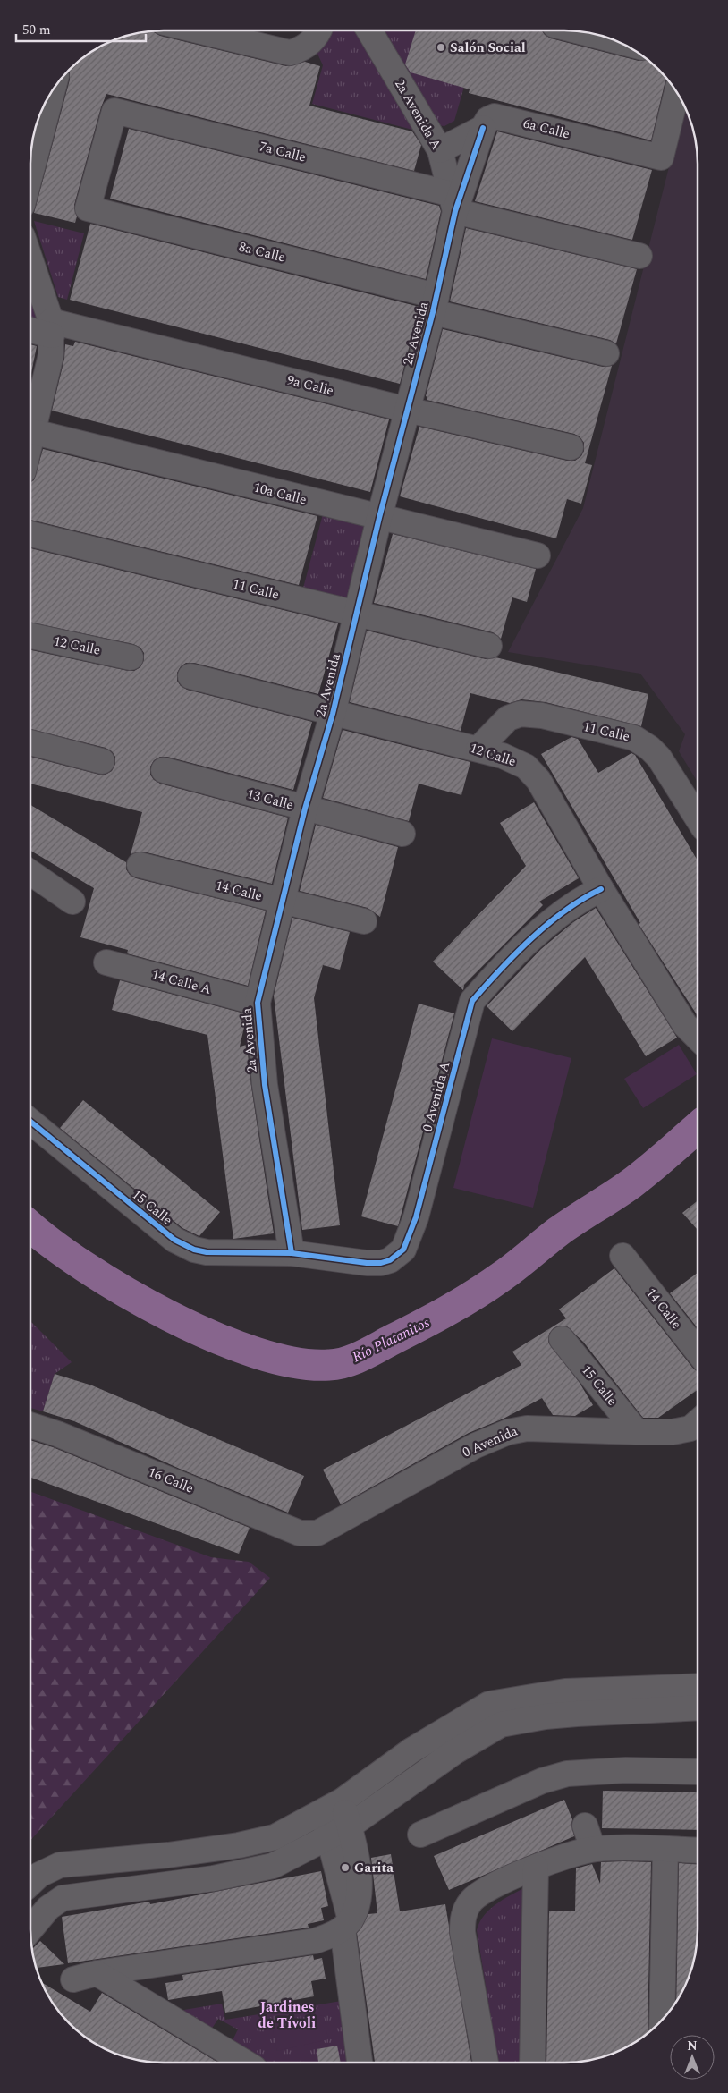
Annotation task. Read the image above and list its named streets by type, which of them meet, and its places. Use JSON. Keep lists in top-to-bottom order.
{
  "streets": {
    "street": [
      "2a Avenida A",
      "6a Calle",
      "7a Calle",
      "8a Calle",
      "2a Avenida",
      "9a Calle",
      "10a Calle",
      "11 Calle",
      "12 Calle",
      "13 Calle",
      "14 Calle",
      "14 Calle A",
      "0 Avenida A",
      "15 Calle",
      "0 Avenida",
      "16 Calle"
    ]
  },
  "crossings": [
    ["2a Avenida A", "6a Calle"],
    ["2a Avenida A", "7a Calle"],
    ["2a Avenida A", "2a Avenida"],
    ["6a Calle", "2a Avenida"],
    ["7a Calle", "8a Calle"],
    ["7a Calle", "2a Avenida"],
    ["8a Calle", "2a Avenida"],
    ["2a Avenida", "9a Calle"],
    ["2a Avenida", "10a Calle"],
    ["2a Avenida", "11 Calle"],
    ["2a Avenida", "12 Calle"],
    ["2a Avenida", "13 Calle"],
    ["2a Avenida", "14 Calle"],
    ["2a Avenida", "14 Calle A"],
    ["2a Avenida", "0 Avenida A"],
    ["2a Avenida", "15 Calle"],
    ["11 Calle", "12 Calle"],
    ["12 Calle", "0 Avenida A"],
    ["0 Avenida A", "15 Calle"],
    ["15 Calle", "0 Avenida"],
    ["0 Avenida", "16 Calle"]
  ],
  "districts": ["Jardines de Tívoli"],
  "water": ["Río Platanitos"],
  "places": ["Salón Social", "Garita"],
  "scale_bar": "50 m",
  "north": "top"
}
